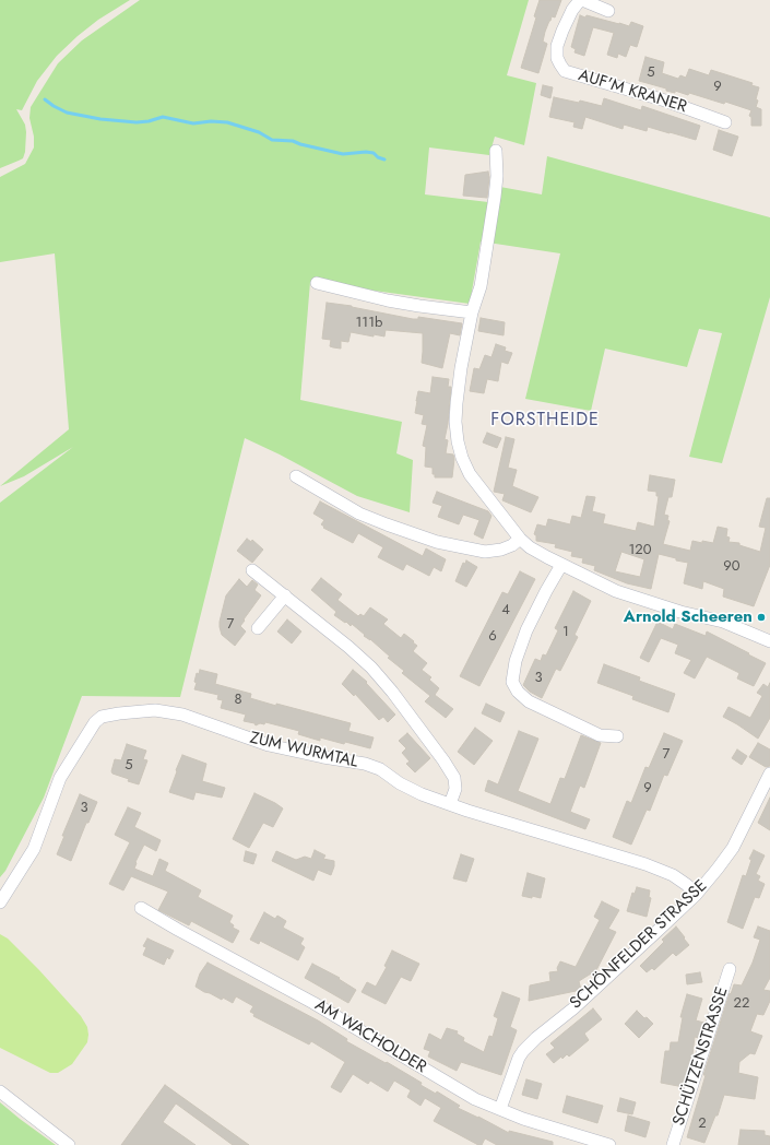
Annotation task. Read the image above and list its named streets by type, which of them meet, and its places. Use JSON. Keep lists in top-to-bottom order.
{
  "streets": {
    "street": [
      "AUF'M KRANER",
      "ZUM WURMTAL",
      "SCHÖNFELDER STRASSE",
      "AM WACHOLDER",
      "SCHÜTZENSTRASSE"
    ]
  },
  "crossings": [
    ["ZUM WURMTAL", "SCHÖNFELDER STRASSE"],
    ["SCHÖNFELDER STRASSE", "AM WACHOLDER"]
  ],
  "districts": ["FORSTHEIDE"],
  "places": ["Arnold Scheeren"],
  "house_numbers": [
    "5",
    "9",
    "111b",
    "120",
    "90",
    "4",
    "7",
    "1",
    "6",
    "3",
    "8",
    "7",
    "5",
    "9",
    "3",
    "22",
    "2"
  ]
}
